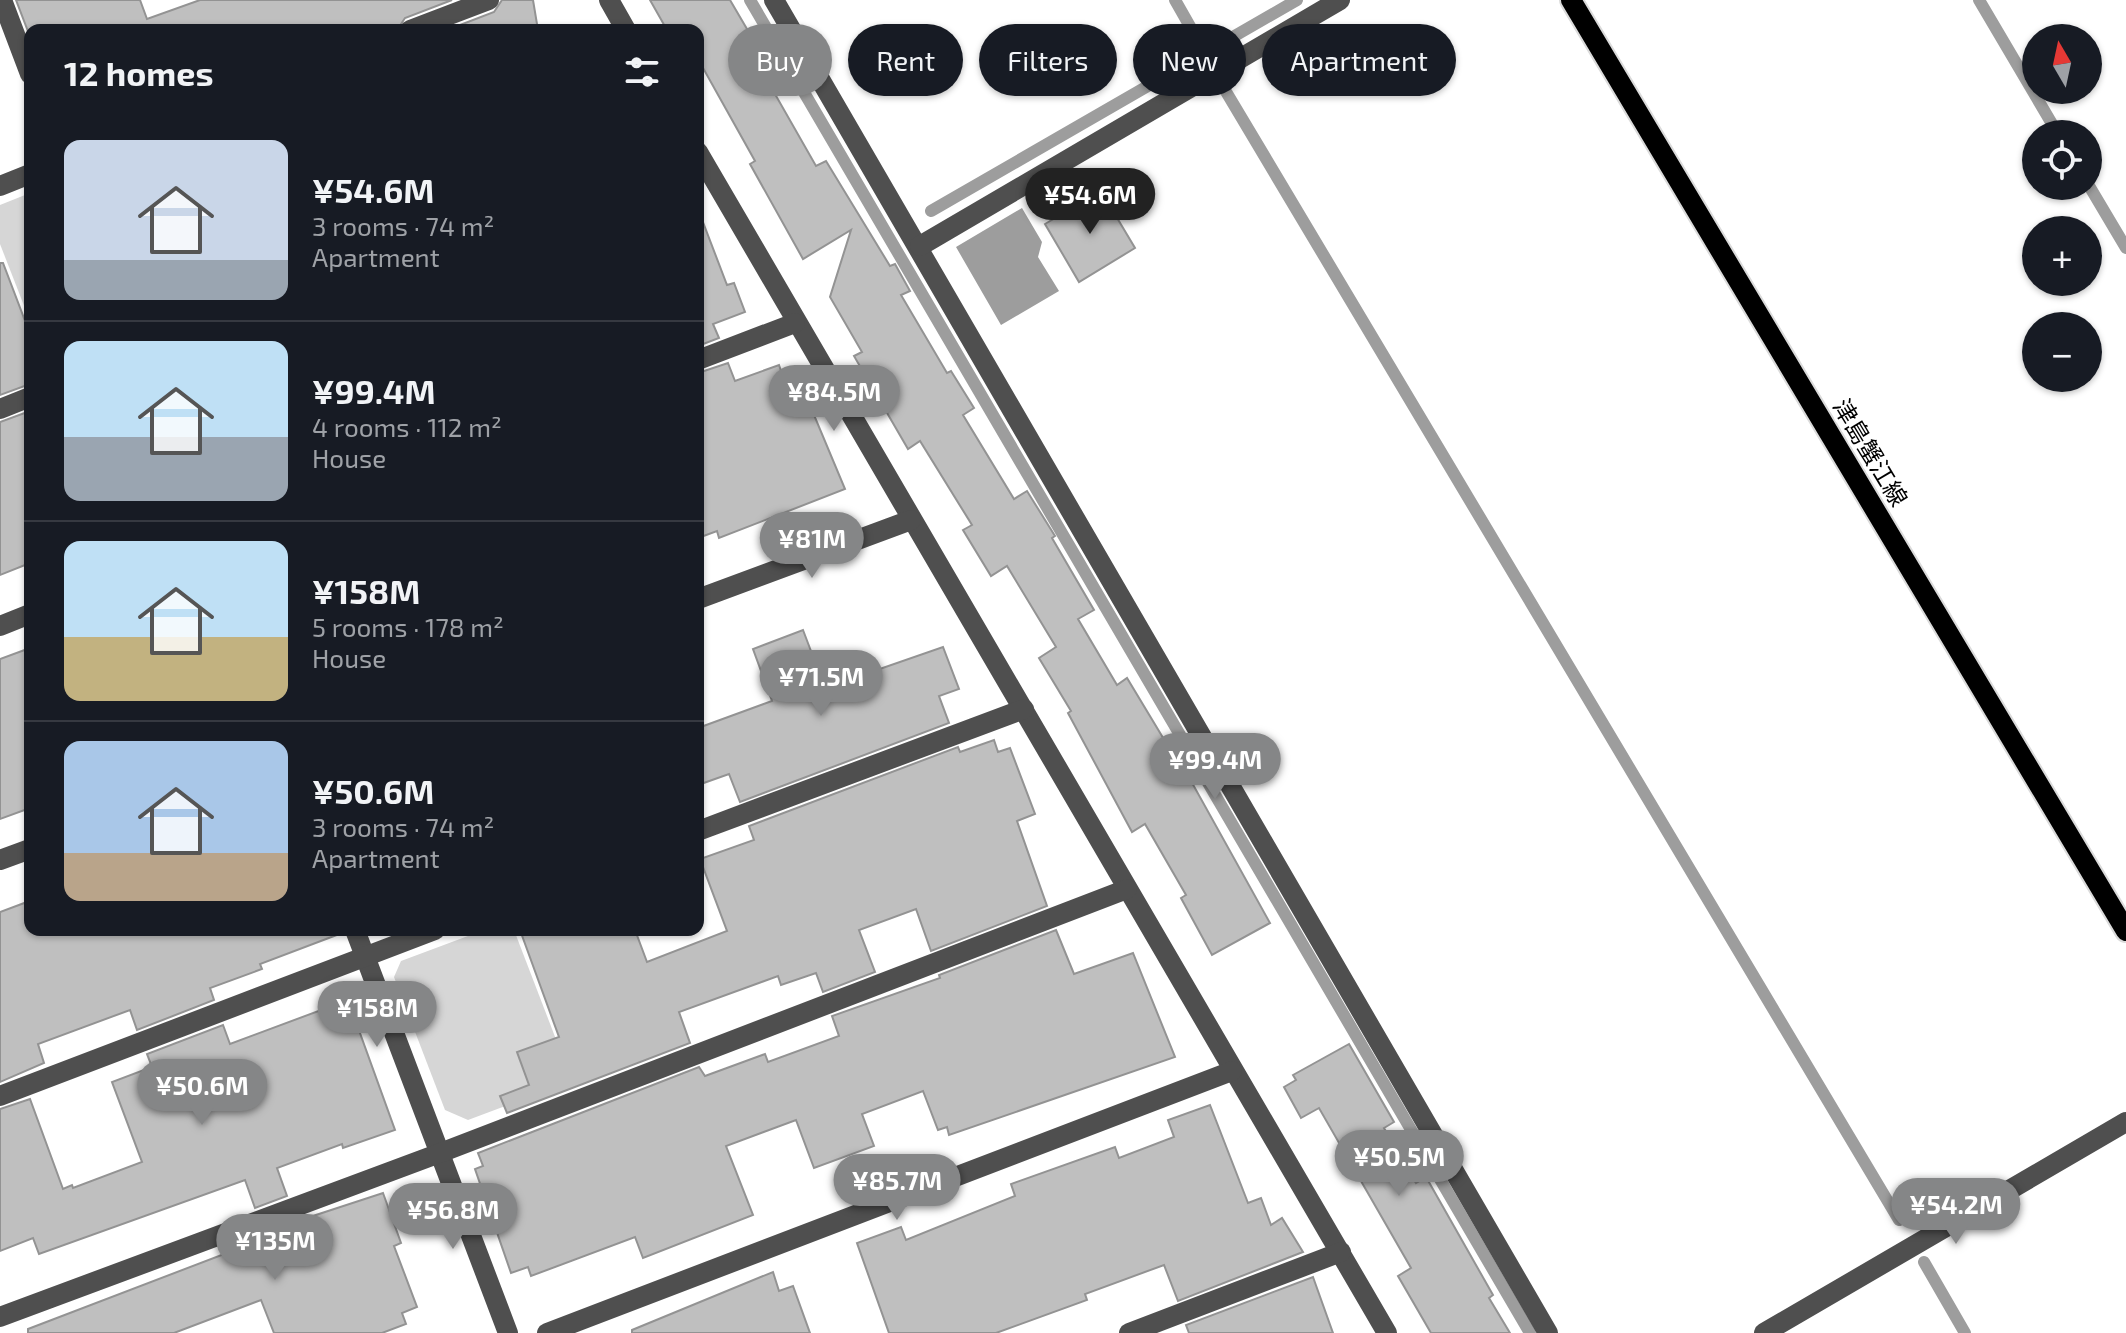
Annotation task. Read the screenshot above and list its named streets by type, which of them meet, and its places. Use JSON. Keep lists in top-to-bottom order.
{
  "streets": {
    "main road": ["津島蟹江線"]
  },
  "north": "top",
  "page": {
    "map_buttons": ["+", "−"],
    "chip": [
      "Buy",
      "Rent",
      "Filters",
      "New",
      "Apartment"
    ],
    "heading": "12 homes",
    "list": [
      {
        "name": "¥54.6M",
        "note": "3 rooms · 74 m² · Apartment"
      },
      {
        "name": "¥99.4M",
        "note": "4 rooms · 112 m² · House"
      },
      {
        "name": "¥158M",
        "note": "5 rooms · 178 m² · House"
      },
      {
        "name": "¥50.6M",
        "note": "3 rooms · 74 m² · Apartment"
      }
    ],
    "price": [
      "¥54.6M",
      "¥84.5M",
      "¥81M",
      "¥71.5M",
      "¥99.4M",
      "¥158M",
      "¥50.6M",
      "¥50.5M",
      "¥85.7M",
      "¥54.2M",
      "¥56.8M",
      "¥135M"
    ]
  }
}
